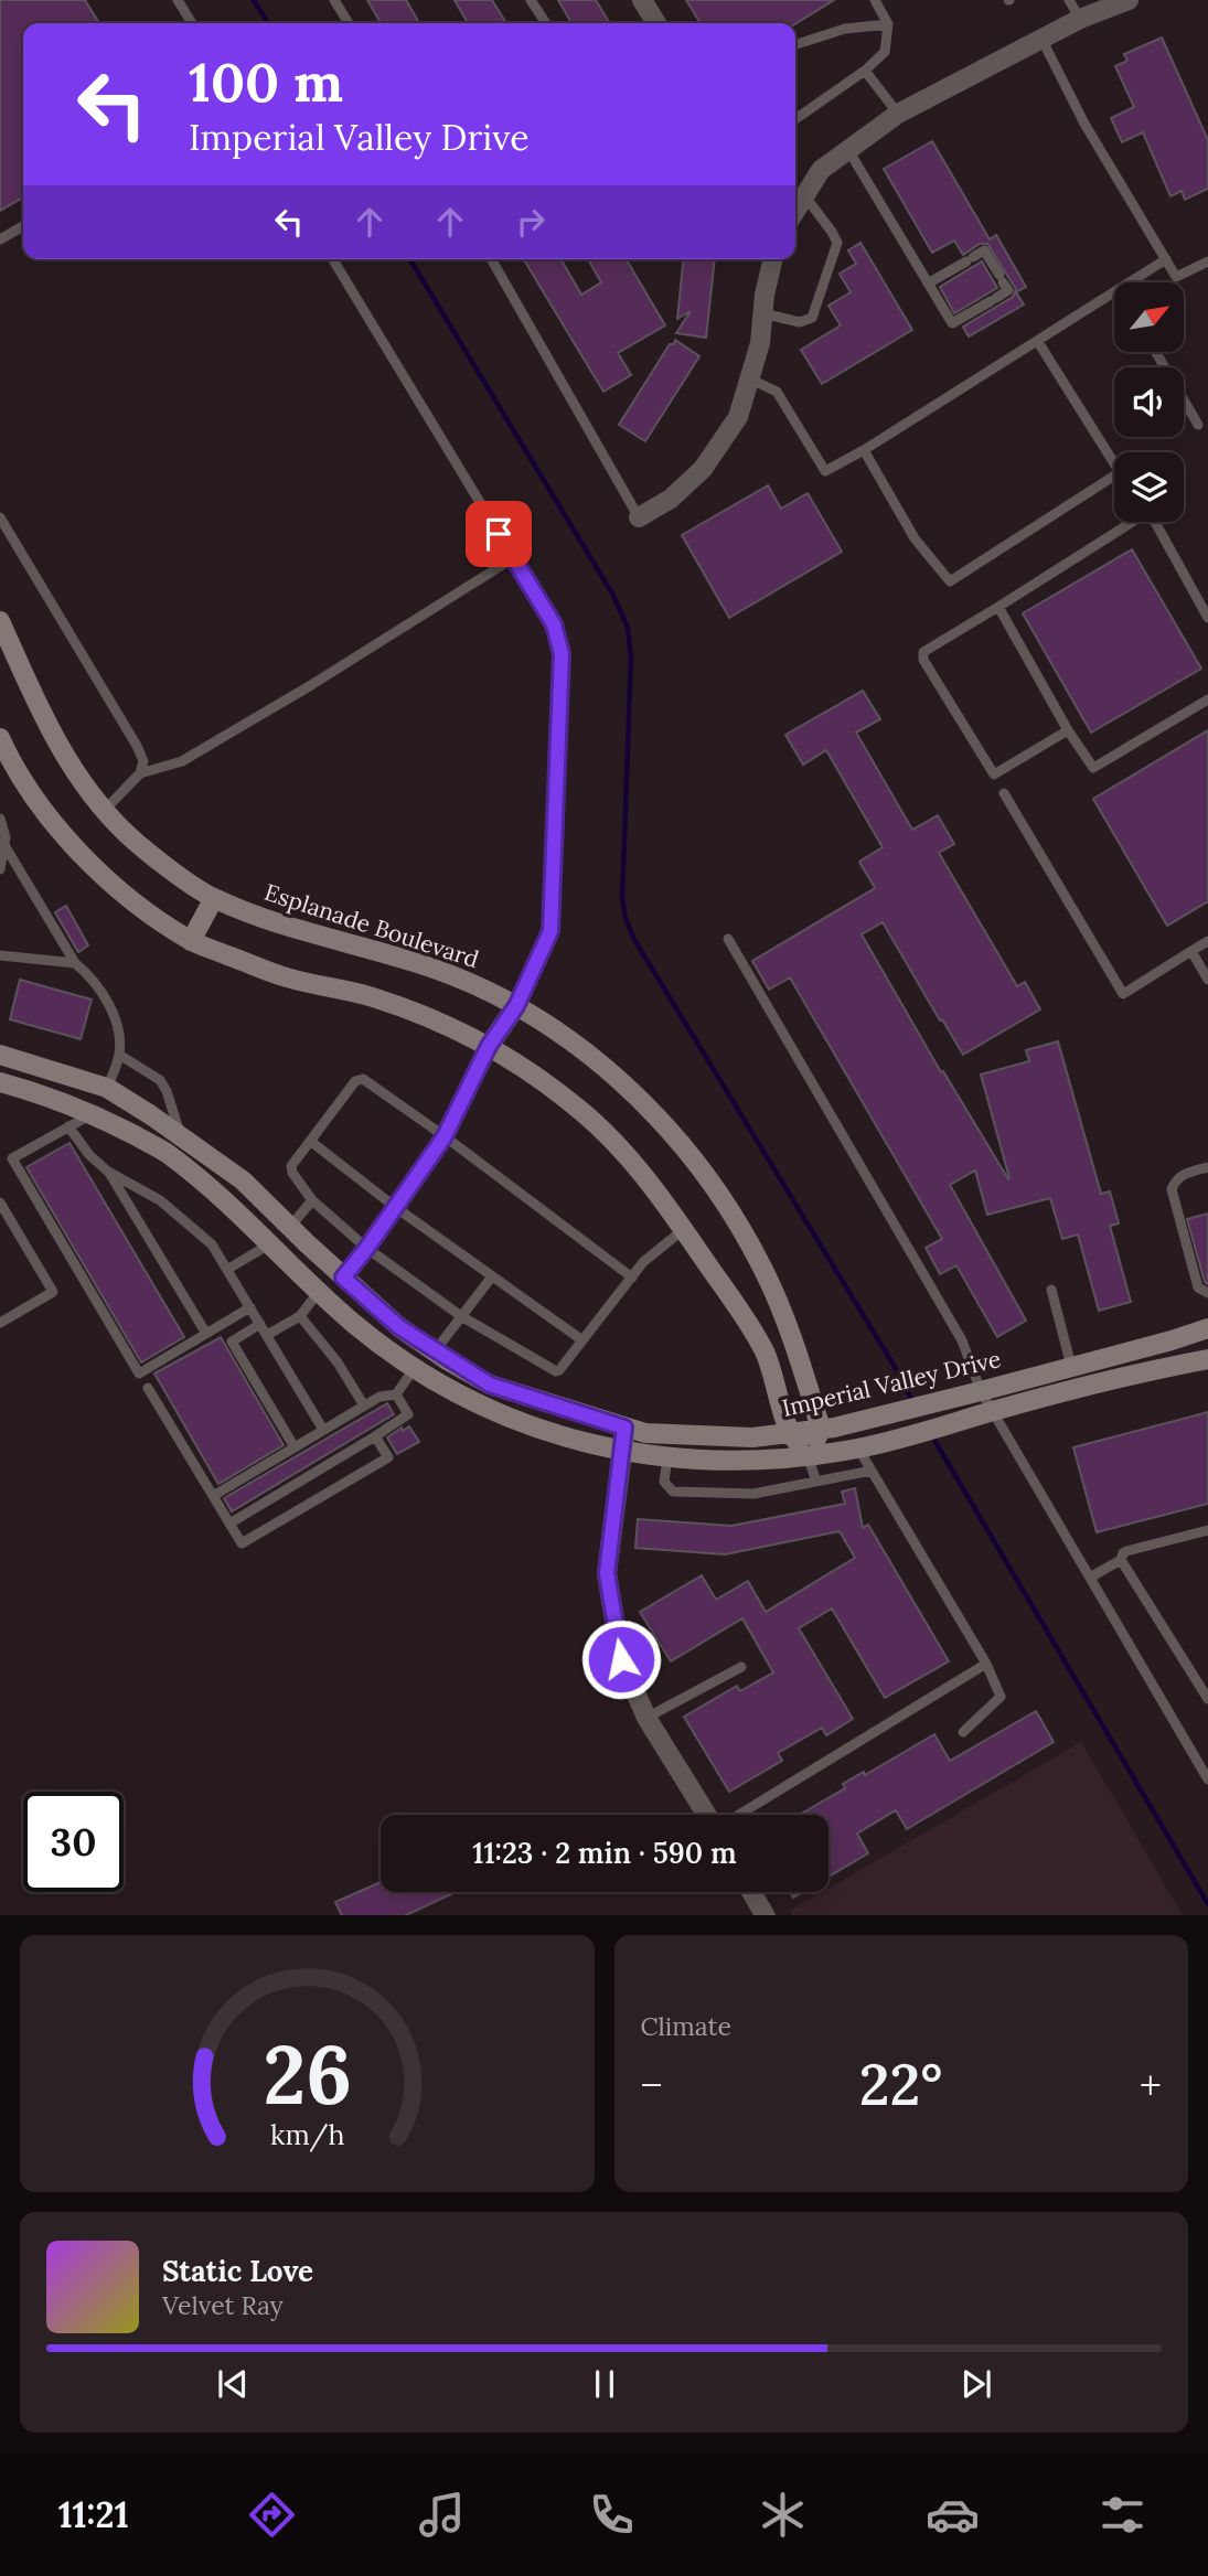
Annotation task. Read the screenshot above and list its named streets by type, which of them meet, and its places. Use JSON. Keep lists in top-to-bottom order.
{
  "streets": {
    "main road": ["Esplanade Boulevard", "Imperial Valley Drive"]
  },
  "crossings": [
    ["Esplanade Boulevard", "Imperial Valley Drive"]
  ],
  "north": "top right",
  "page": {
    "turn": ["100 m", "Imperial Valley Drive"],
    "limit": "30",
    "trip": "11:23 · 2 min · 590 m",
    "tile": "Climate",
    "heat": ["−", "22°", "+"],
    "song": ["Static Love", "Velvet Ray"],
    "tabs": "11:21",
    "gauge": ["26", "km/h"]
  }
}
